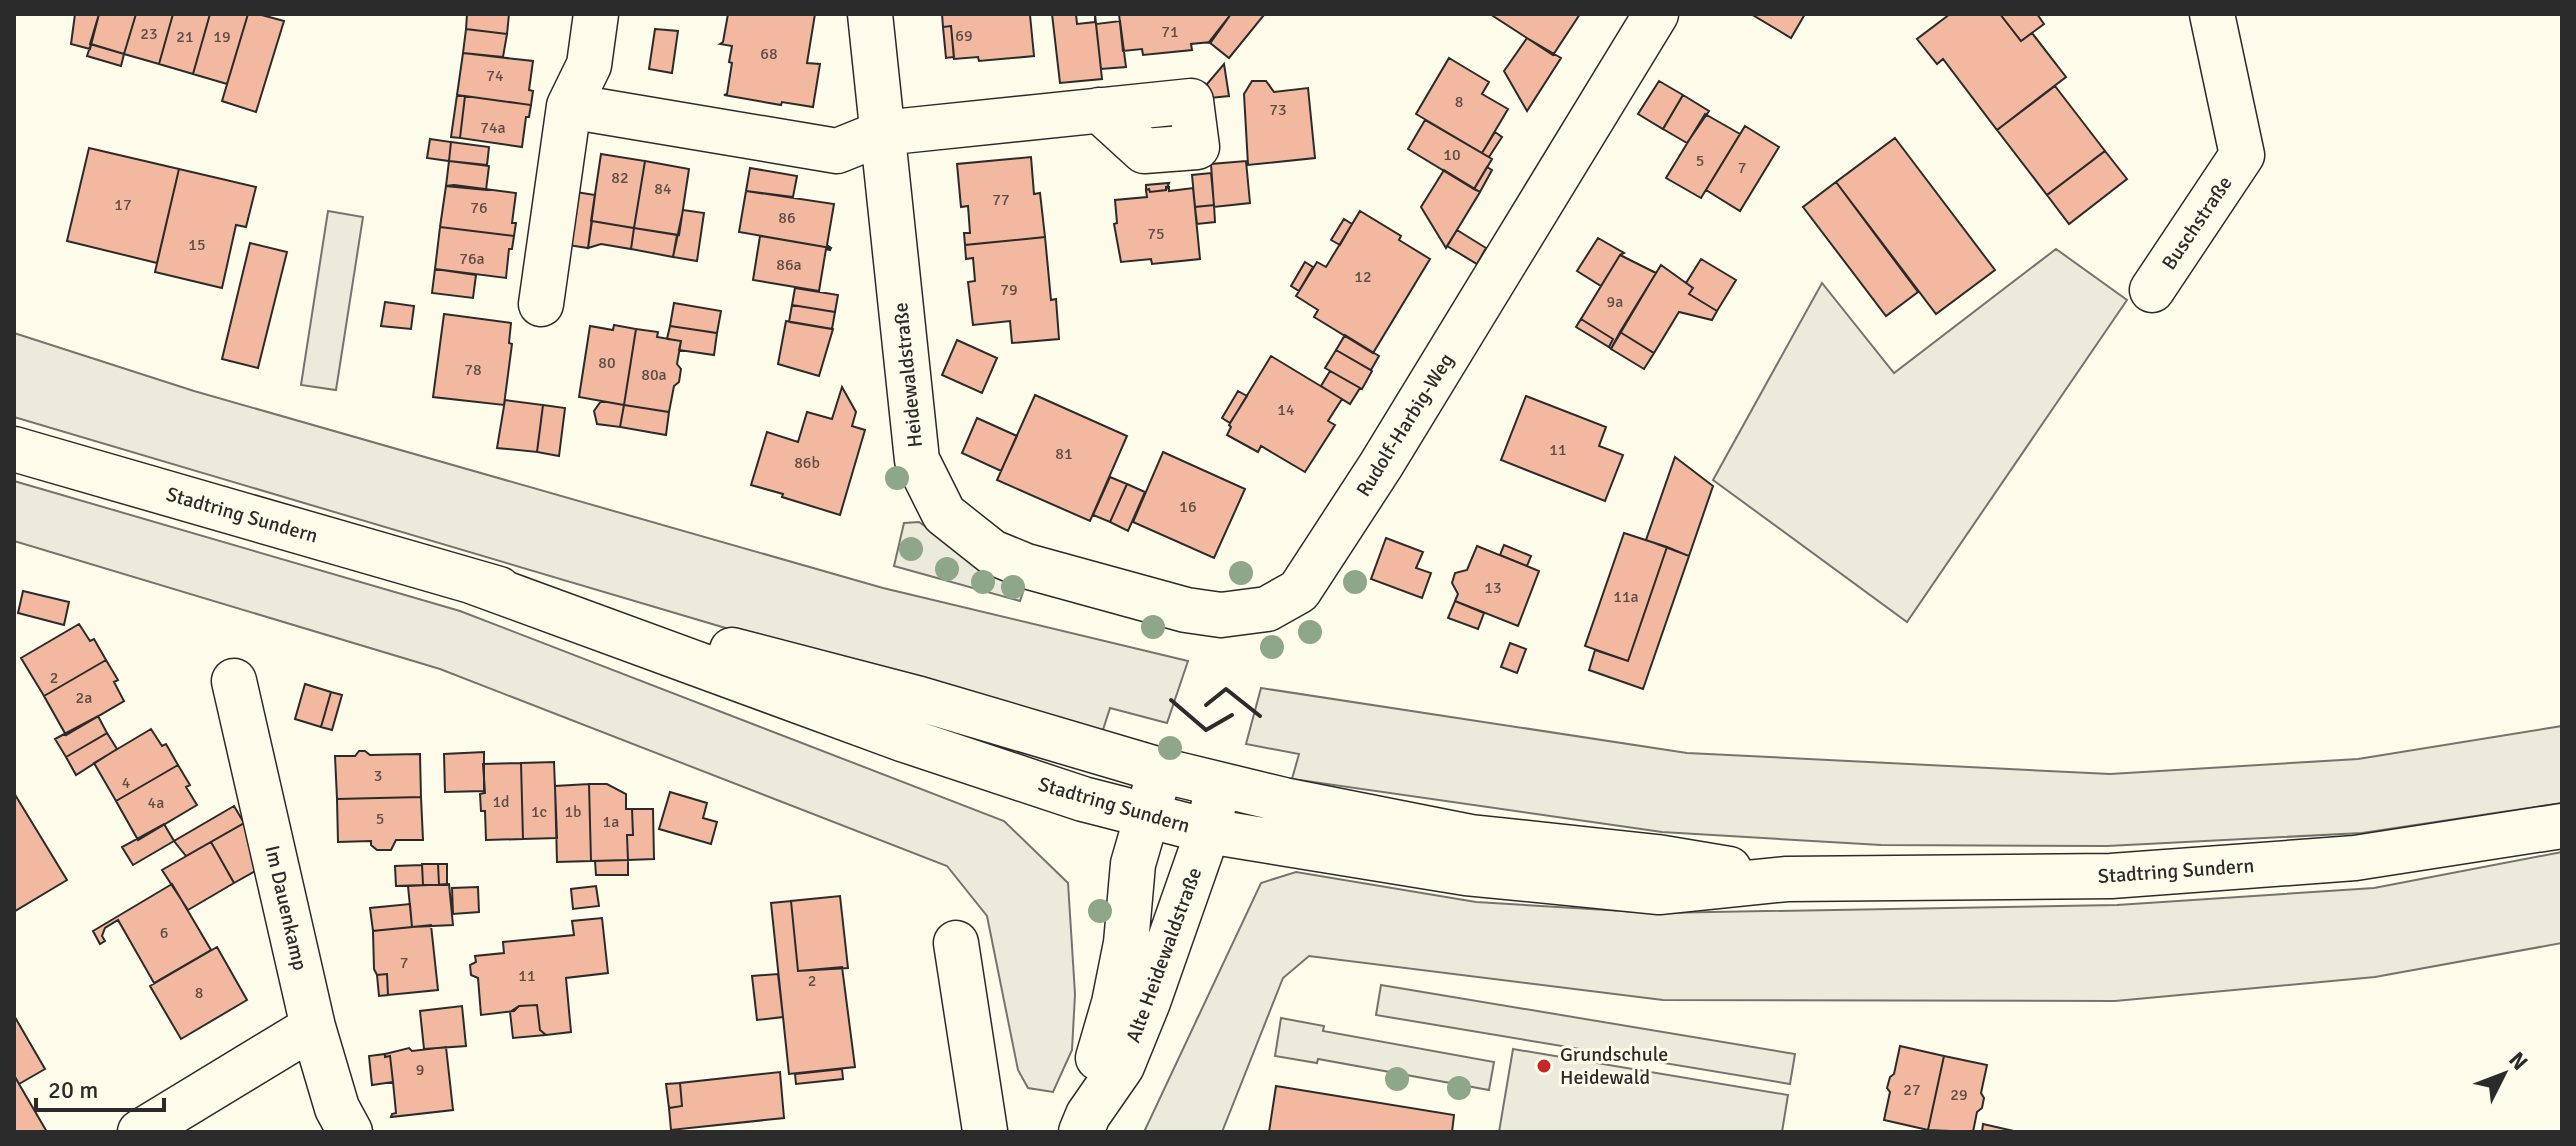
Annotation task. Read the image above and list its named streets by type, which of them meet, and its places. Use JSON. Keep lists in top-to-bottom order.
{
  "streets": {
    "street": [
      "Buschstraße",
      "Heidewaldstraße",
      "Rudolf-Harbig-Weg",
      "Stadtring Sundern",
      "Im Dauenkamp",
      "Alte Heidewaldstraße"
    ]
  },
  "crossings": [
    ["Heidewaldstraße", "Rudolf-Harbig-Weg"],
    ["Stadtring Sundern", "Alte Heidewaldstraße"]
  ],
  "places": ["Grundschule Heidewald"],
  "house_numbers": [
    "71",
    "23",
    "69",
    "21",
    "19",
    "68",
    "74",
    "8",
    "73",
    "74a",
    "10",
    "5",
    "7",
    "82",
    "84",
    "77",
    "17",
    "76",
    "86",
    "75",
    "15",
    "76a",
    "86a",
    "12",
    "79",
    "9a",
    "80",
    "78",
    "80a",
    "14",
    "11",
    "81",
    "86b",
    "16",
    "13",
    "11a",
    "2",
    "2a",
    "3",
    "4",
    "1d",
    "4a",
    "1c",
    "1b",
    "5",
    "1a",
    "6",
    "7",
    "11",
    "2",
    "8",
    "9",
    "27",
    "29"
  ],
  "scale_bar": "20 m",
  "north": "top right"
}
